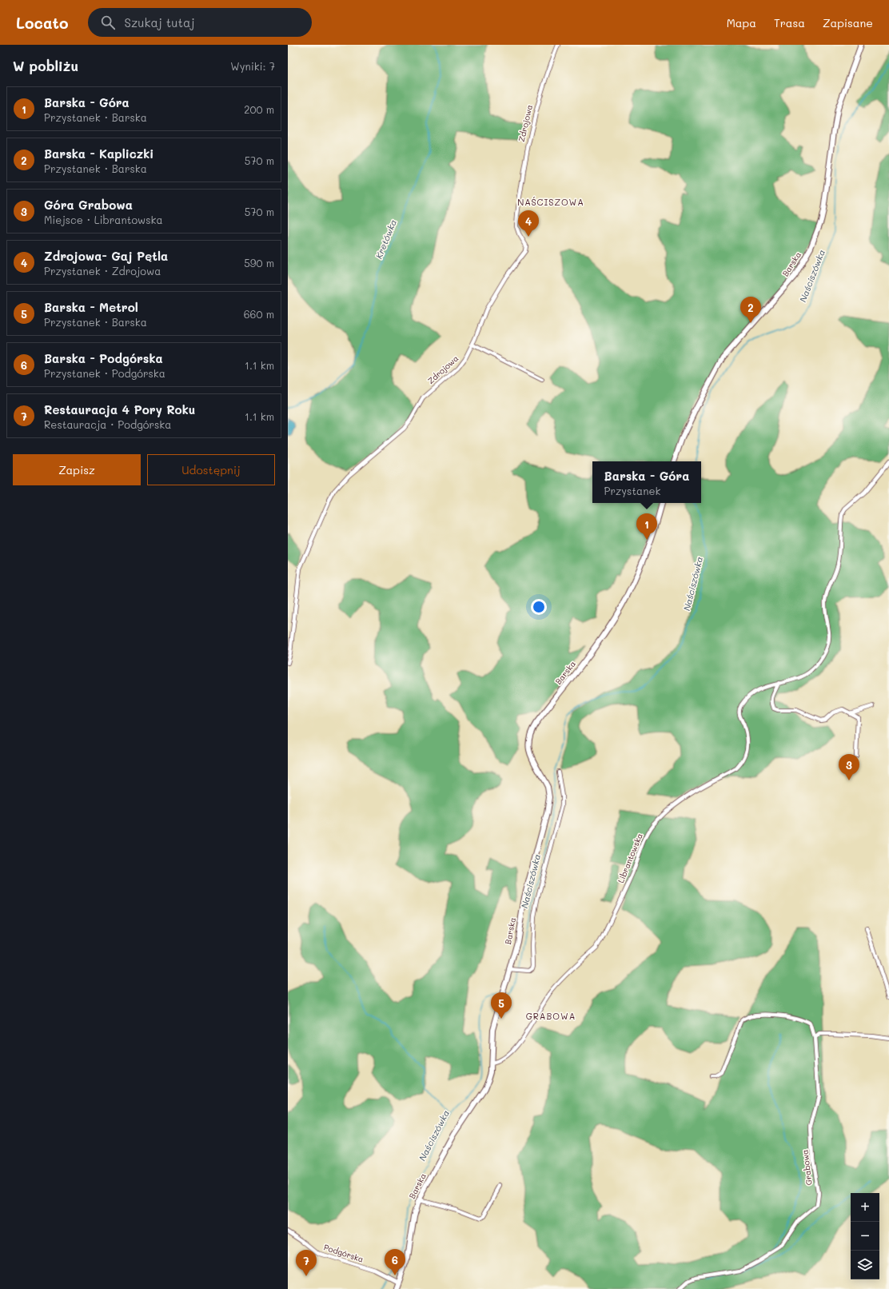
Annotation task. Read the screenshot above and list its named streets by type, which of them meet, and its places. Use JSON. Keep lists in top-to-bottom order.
{
  "streets": {
    "street": [
      "Zdrojowa",
      "Barska",
      "Librantowska",
      "Grabowa",
      "Podgórska"
    ]
  },
  "crossings": [
    ["Barska", "Librantowska"],
    ["Barska", "Podgórska"]
  ],
  "districts": ["NAŚCISZOWA", "GRABOWA"],
  "water": ["Kretówka", "Naściszówka"],
  "page": {
    "header": "Locato",
    "search": "Szukaj tutaj",
    "nav": ["Mapa", "Trasa", "Zapisane"],
    "heading": ["W pobliżu", "Wyniki: 7"],
    "list": [
      {
        "mark": "1",
        "name": "Barska - Góra",
        "note": "Przystanek · Barska",
        "value": "200 m"
      },
      {
        "mark": "2",
        "name": "Barska - Kapliczki",
        "note": "Przystanek · Barska",
        "value": "570 m"
      },
      {
        "mark": "3",
        "name": "Góra Grabowa",
        "note": "Miejsce · Librantowska",
        "value": "570 m"
      },
      {
        "mark": "4",
        "name": "Zdrojowa- Gaj Pętla",
        "note": "Przystanek · Zdrojowa",
        "value": "590 m"
      },
      {
        "mark": "5",
        "name": "Barska - Metrol",
        "note": "Przystanek · Barska",
        "value": "660 m"
      },
      {
        "mark": "6",
        "name": "Barska - Podgórska",
        "note": "Przystanek · Podgórska",
        "value": "1.1 km"
      },
      {
        "mark": "7",
        "name": "Restauracja 4 Pory Roku",
        "note": "Restauracja · Podgórska",
        "value": "1.1 km"
      }
    ],
    "pins": [
      "4",
      "2",
      "1",
      "3",
      "5",
      "6",
      "7"
    ],
    "buttons": ["Zapisz", "Udostępnij"],
    "popup": ["Barska - Góra", "Przystanek"],
    "map_buttons": ["+", "−"]
  }
}
